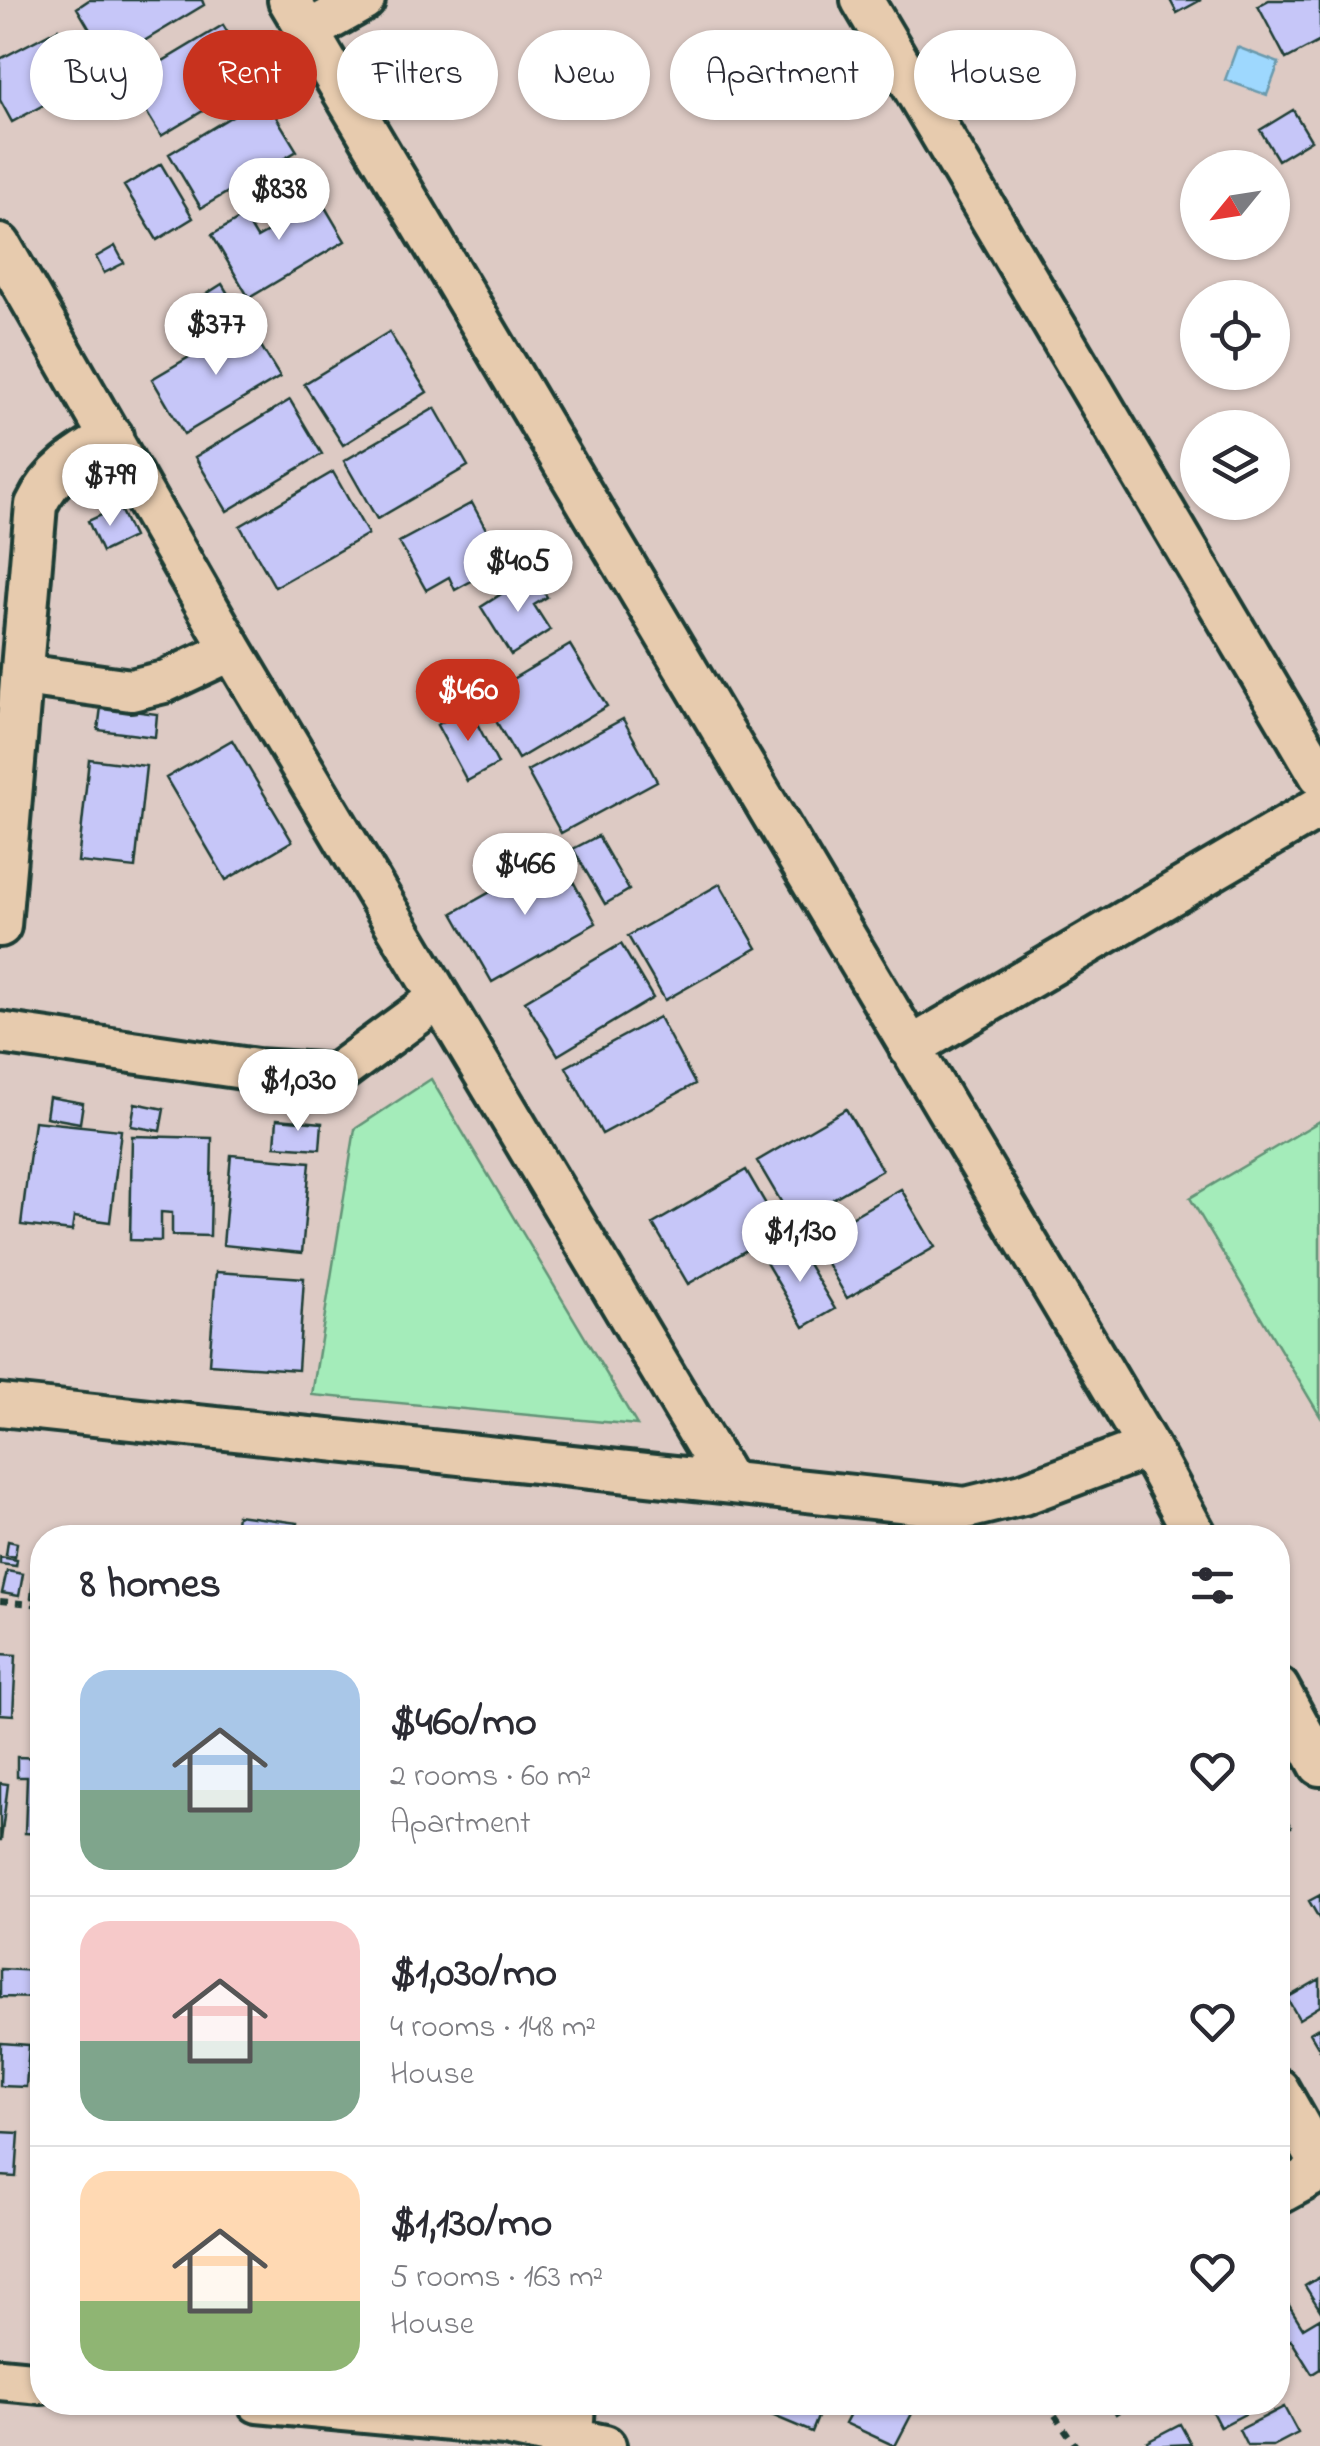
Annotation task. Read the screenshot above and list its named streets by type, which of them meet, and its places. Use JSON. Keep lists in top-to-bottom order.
{
  "north": "bottom left",
  "page": {
    "chip": [
      "Buy",
      "Rent",
      "Filters",
      "New",
      "Apartment",
      "House"
    ],
    "price": [
      "$838",
      "$377",
      "$799",
      "$405",
      "$460",
      "$466",
      "$1,030",
      "$1,130"
    ],
    "heading": "8 homes",
    "list": [
      {
        "name": "$460/mo",
        "note": "2 rooms · 60 m² · Apartment"
      },
      {
        "name": "$1,030/mo",
        "note": "4 rooms · 148 m² · House"
      },
      {
        "name": "$1,130/mo",
        "note": "5 rooms · 163 m² · House"
      }
    ]
  }
}
